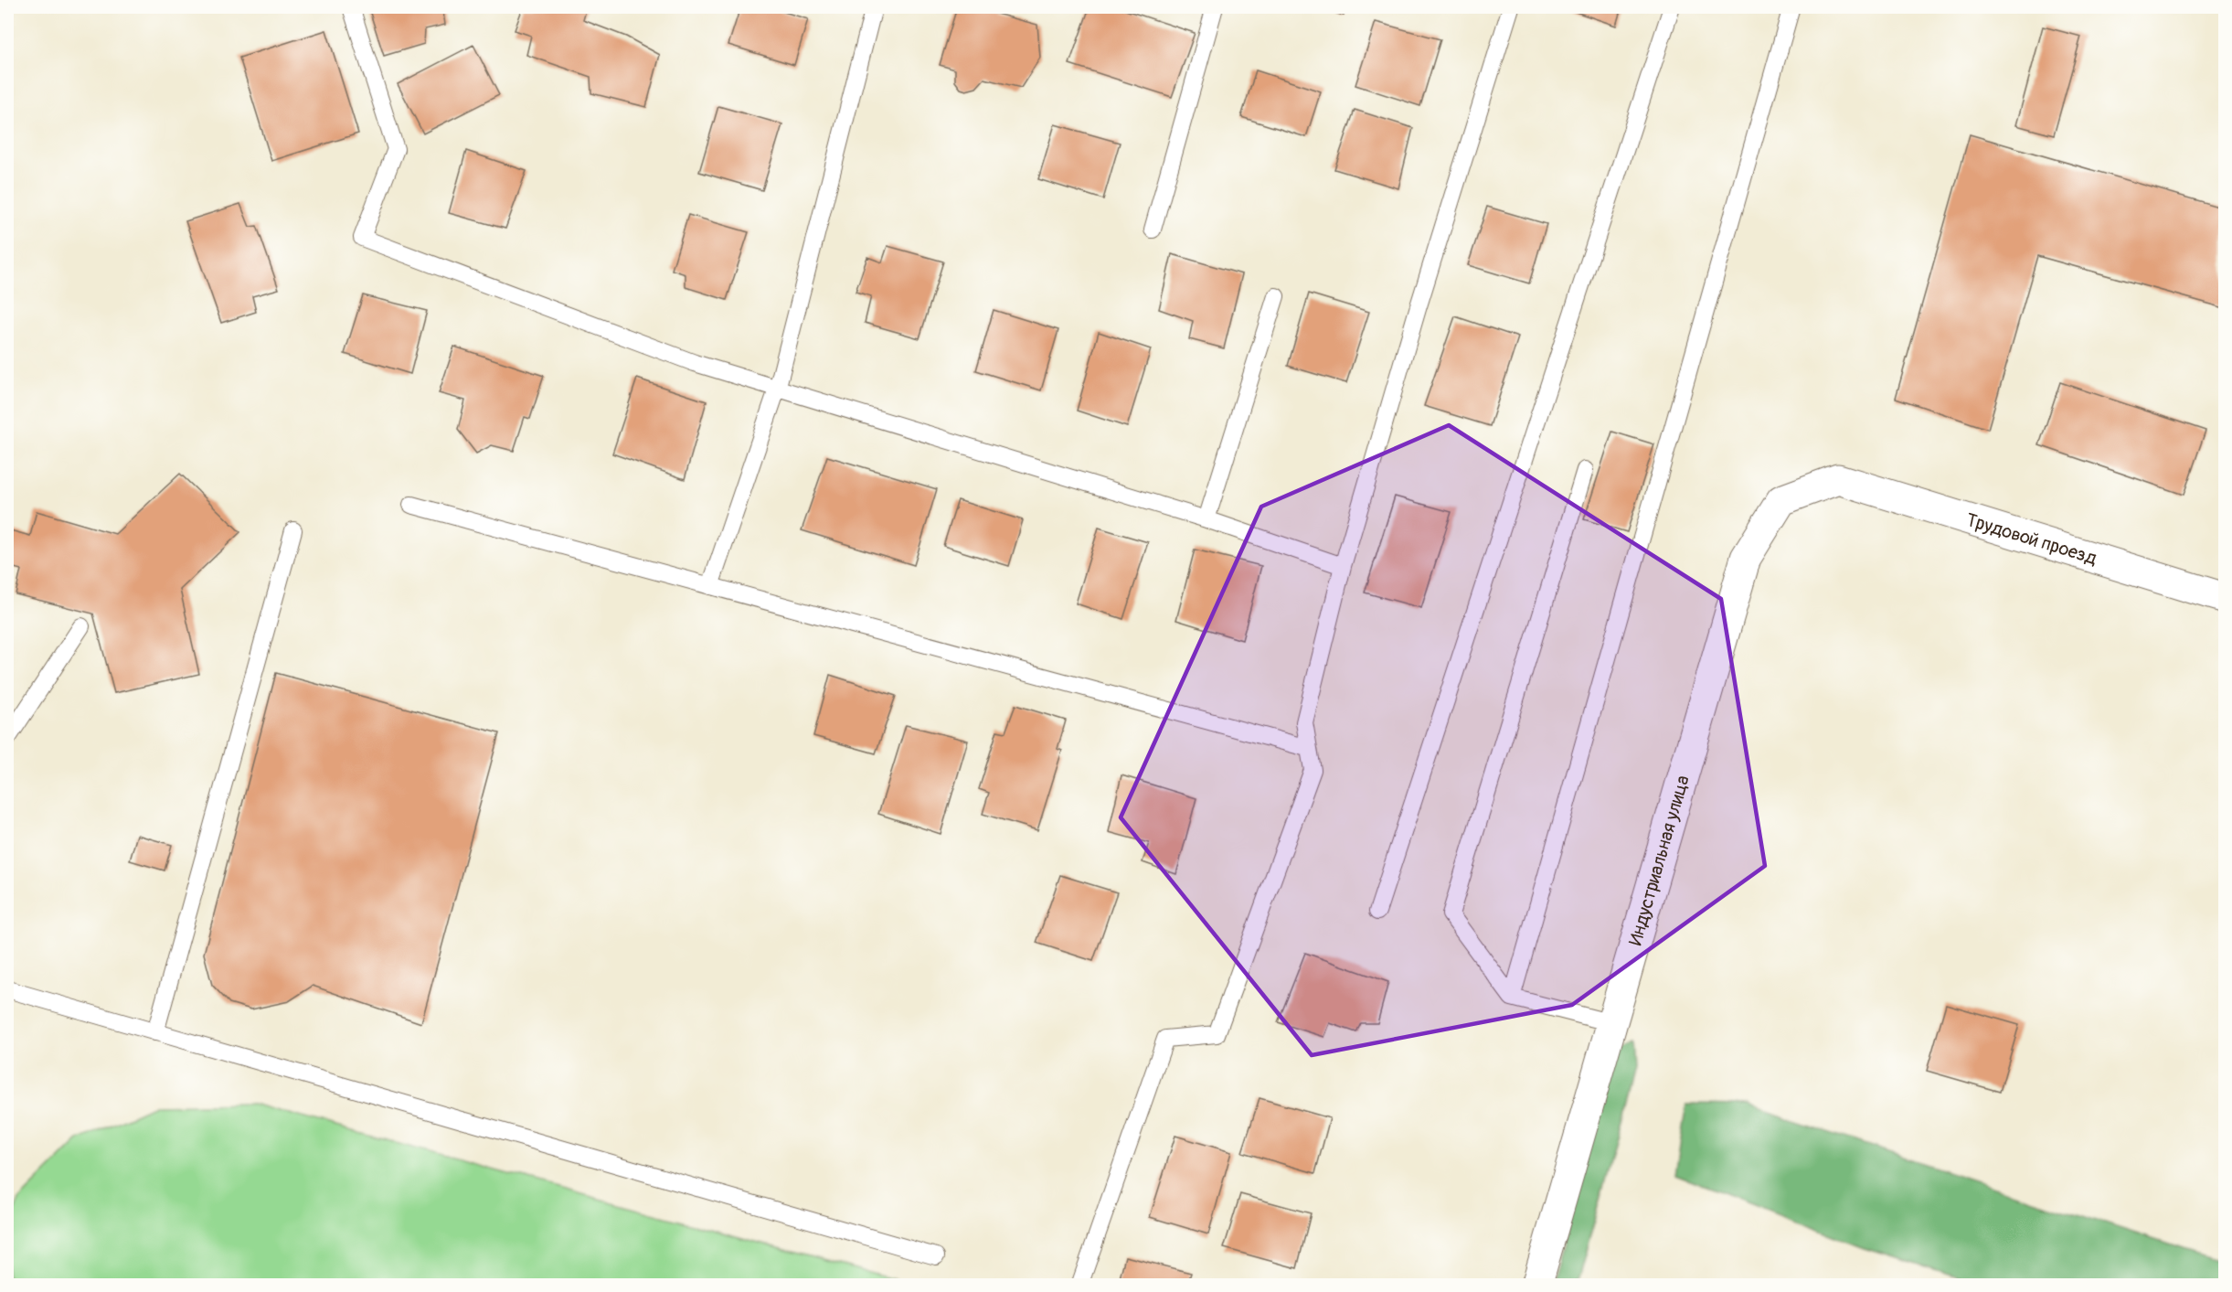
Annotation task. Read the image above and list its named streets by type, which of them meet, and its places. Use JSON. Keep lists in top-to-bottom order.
{
  "streets": {
    "street": ["Трудовой проезд", "Индустриальная улица"]
  },
  "crossings": [
    ["Трудовой проезд", "Индустриальная улица"]
  ]
}
